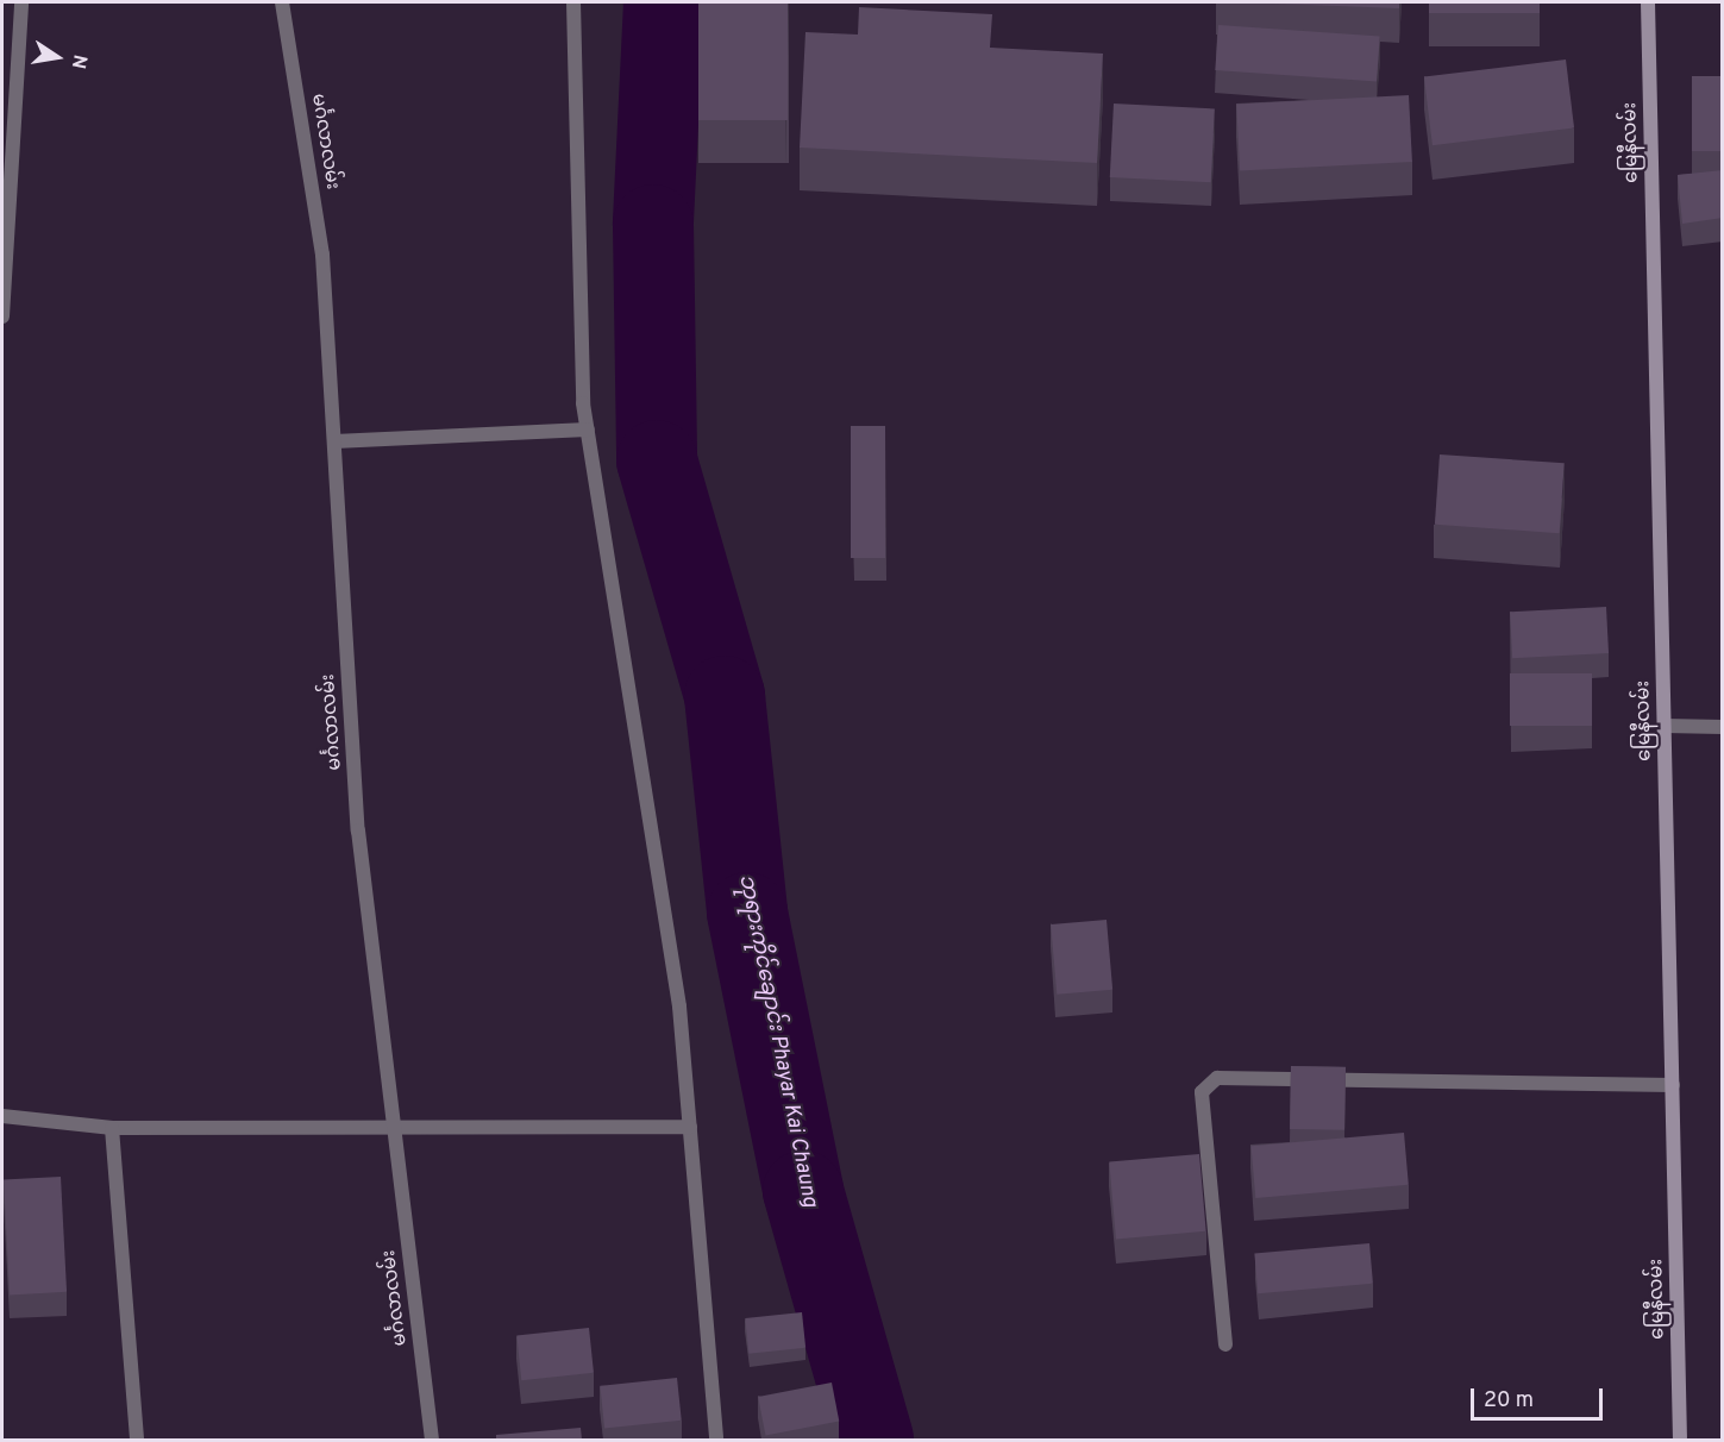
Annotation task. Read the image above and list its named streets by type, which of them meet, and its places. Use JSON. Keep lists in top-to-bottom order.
{
  "streets": {
    "main road": ["မြေနီလမ်း"],
    "street": ["မင်္ဂလာလမ်း"]
  },
  "water": ["ဘုရားကိုင်ချောင်း Phayar Kai Chaung"],
  "scale_bar": "20 m",
  "north": "right"
}
